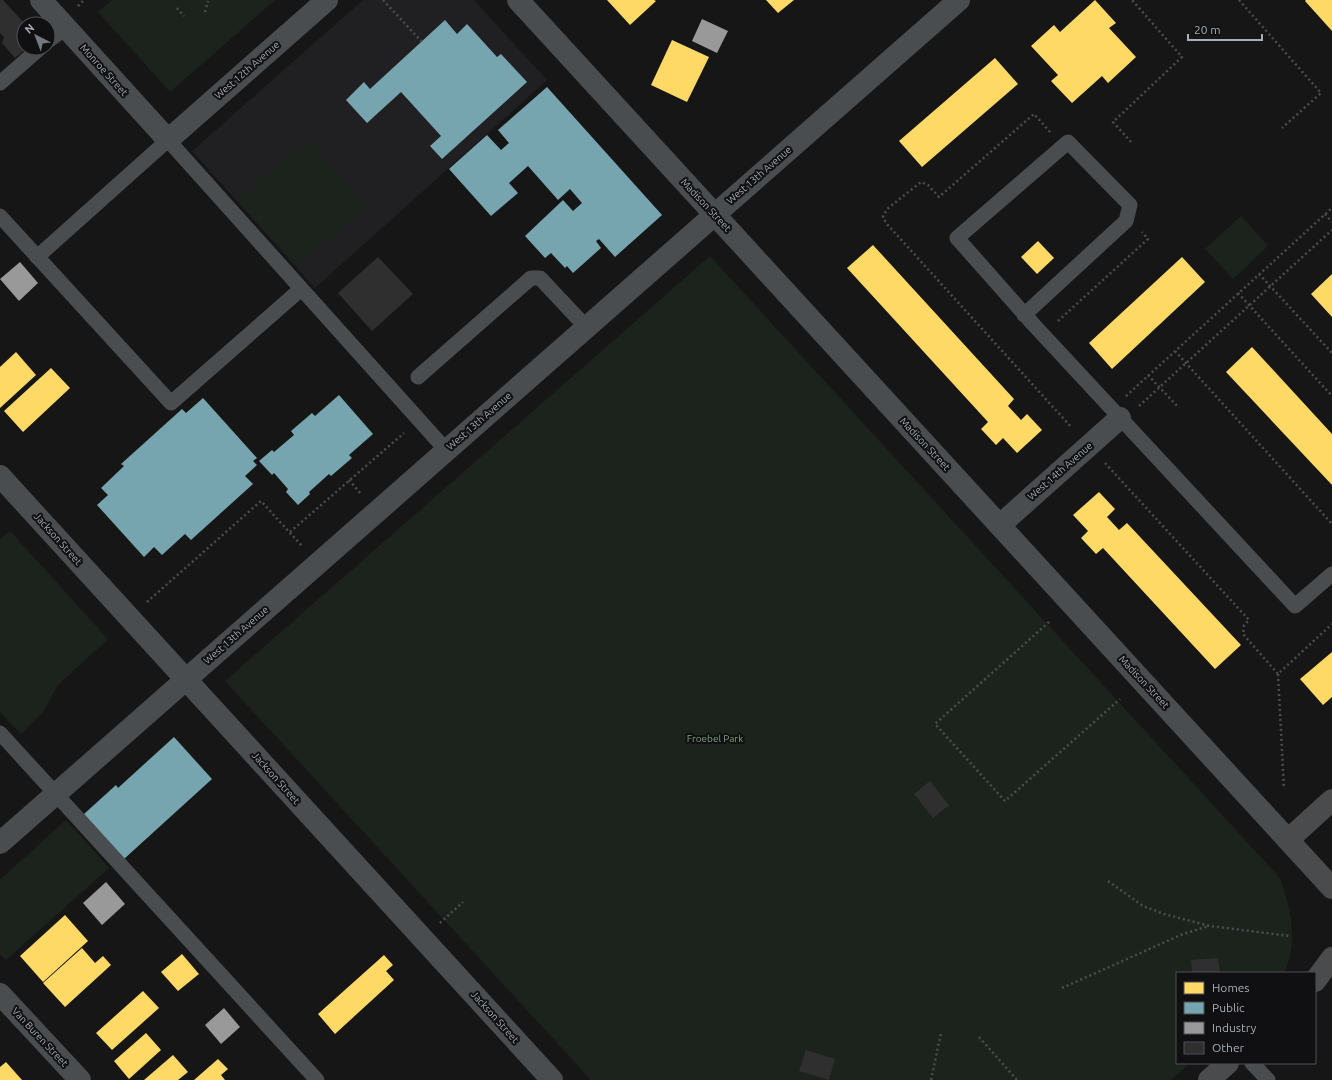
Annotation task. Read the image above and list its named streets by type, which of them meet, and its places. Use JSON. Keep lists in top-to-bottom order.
{
  "streets": {
    "main road": ["Madison Street"],
    "street": [
      "Monroe Street",
      "West 12th Avenue",
      "West 13th Avenue",
      "West 14th Avenue",
      "Jackson Street",
      "Van Buren Street"
    ]
  },
  "crossings": [
    ["Monroe Street", "West 12th Avenue"],
    ["West 13th Avenue", "Madison Street"],
    ["West 13th Avenue", "Jackson Street"],
    ["Madison Street", "West 14th Avenue"]
  ],
  "parks": ["Froebel Park"],
  "legend": [
    "Homes",
    "Public",
    "Industry",
    "Other"
  ],
  "scale_bar": "20 m",
  "north": "top left"
}
